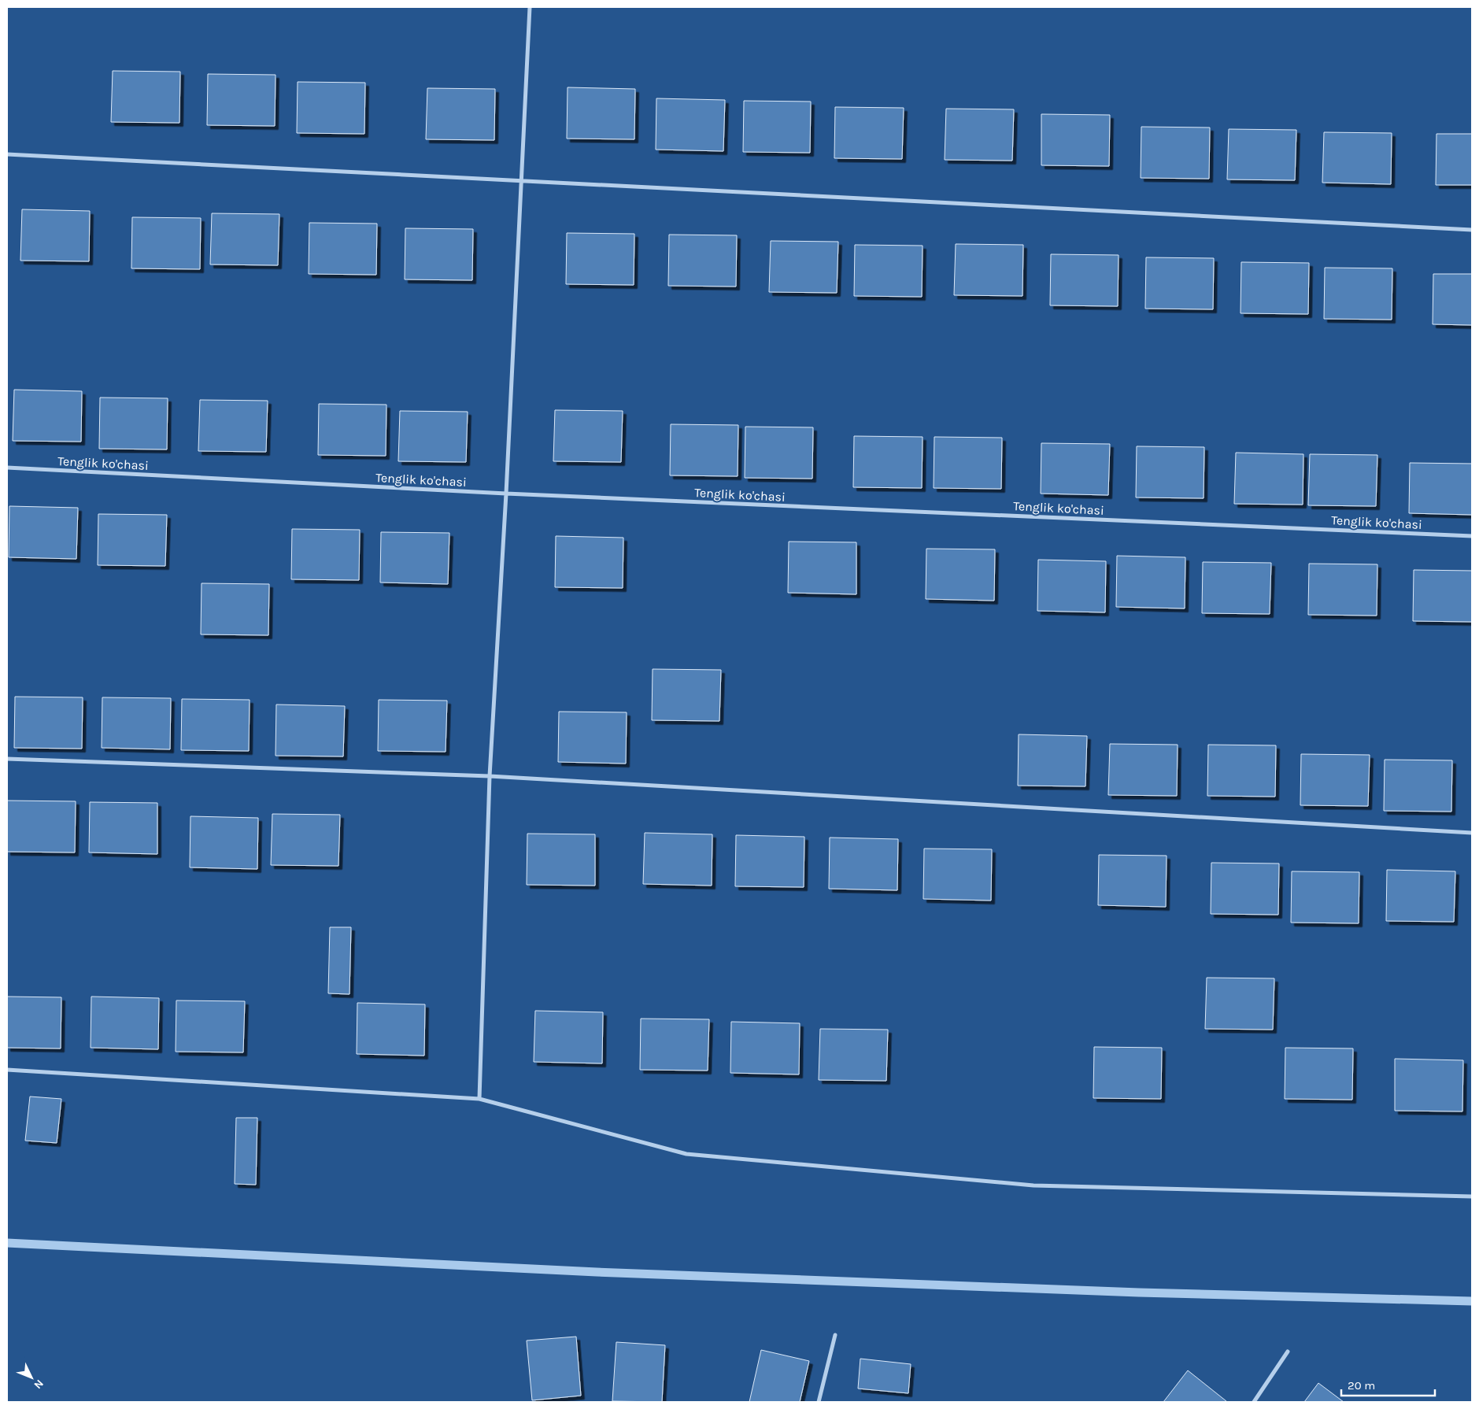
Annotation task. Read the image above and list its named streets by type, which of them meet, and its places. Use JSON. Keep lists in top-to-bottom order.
{
  "streets": {
    "street": ["Tenglik ko'chasi"]
  },
  "scale_bar": "20 m",
  "north": "bottom right"
}
